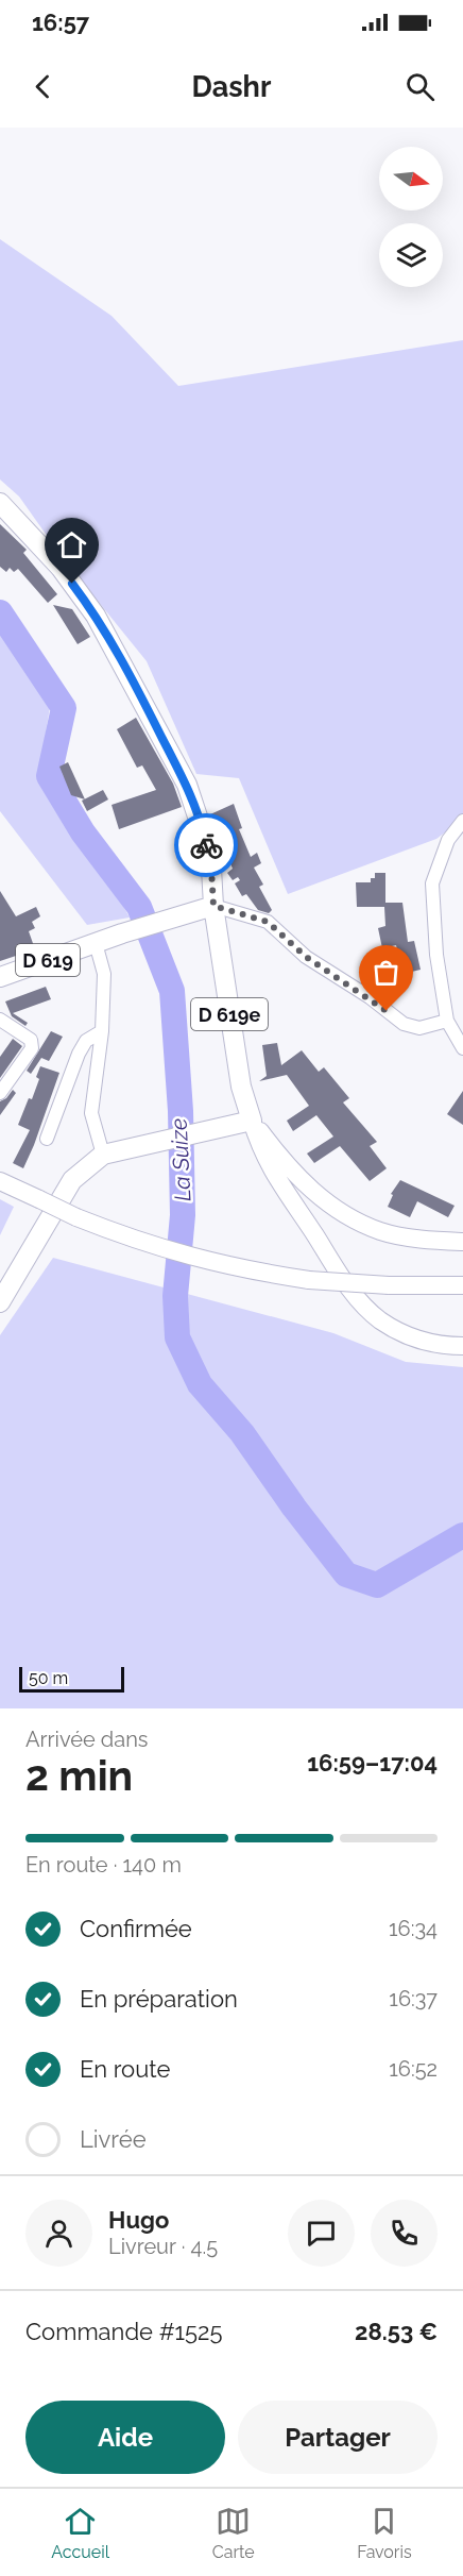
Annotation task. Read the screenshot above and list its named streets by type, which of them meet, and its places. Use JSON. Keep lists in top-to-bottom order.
{
  "streets": {
    "main road": ["D 619", "D 619e"]
  },
  "crossings": [
    ["D 619", "D 619e"]
  ],
  "water": ["La Suize"],
  "scale_bar": "50 m",
  "north": "right",
  "page": {
    "status": "16:57",
    "header": "Dashr",
    "scale": "50 m",
    "heading": ["2 min", "Arrivée dans", "16:59–17:04"],
    "panel": [
      "Hugo",
      "Livreur · 4.5",
      "Commande #1525",
      "28.53 €"
    ],
    "bar": "En route · 140 m",
    "list": [
      ["Confirmée", "16:34"],
      ["En préparation", "16:37"],
      ["En route", "16:52"],
      "Livrée"
    ],
    "buttons": ["Aide", "Partager"],
    "tabs": ["Accueil", "Carte", "Favoris"]
  }
}
